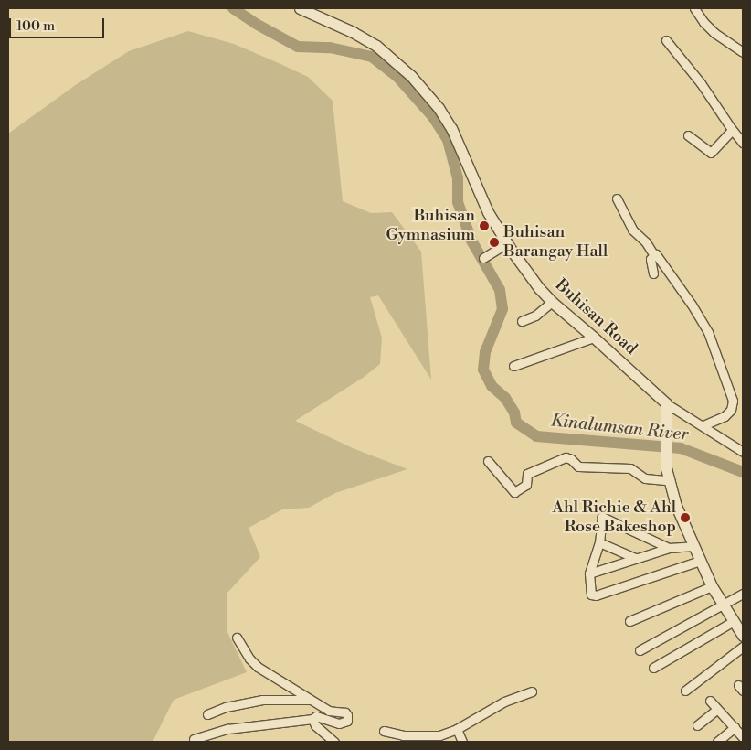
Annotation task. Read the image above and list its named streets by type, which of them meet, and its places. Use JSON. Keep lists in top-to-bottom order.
{
  "streets": {
    "street": ["Buhisan Road"]
  },
  "water": ["Kinalumsan River"],
  "places": ["Buhisan Gymnasium", "Buhisan Barangay Hall", "Ahl Richie & Ahl Rose Bakeshop"],
  "scale_bar": "100 m"
}
